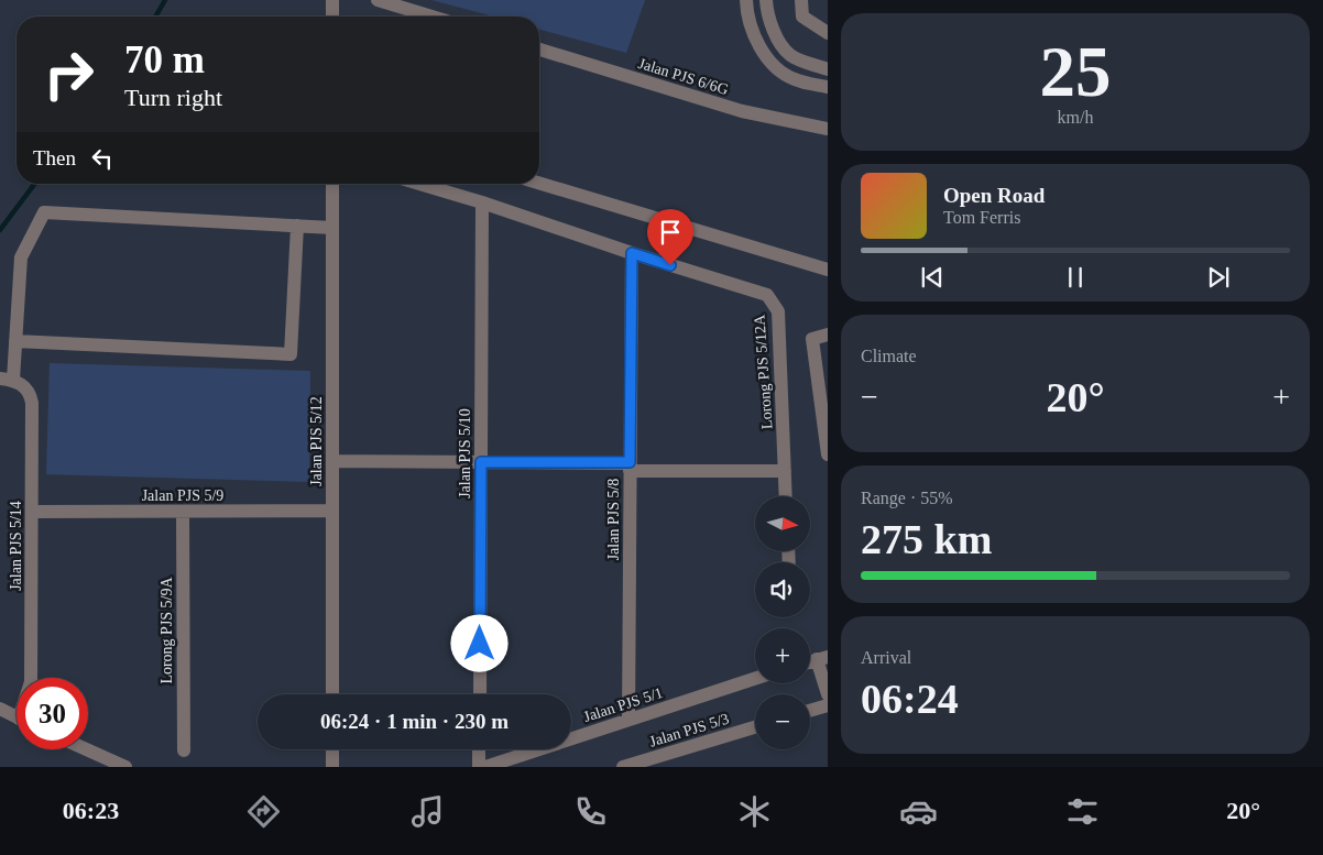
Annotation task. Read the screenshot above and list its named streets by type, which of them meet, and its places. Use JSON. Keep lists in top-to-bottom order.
{
  "streets": {
    "street": [
      "Jalan PJS 6/6G",
      "Lorong PJS 5/12A",
      "Jalan PJS 5/12",
      "Jalan PJS 5/10",
      "Jalan PJS 5/9",
      "Jalan PJS 5/8",
      "Jalan PJS 5/14",
      "Lorong PJS 5/9A",
      "Jalan PJS 5/1",
      "Jalan PJS 5/3"
    ]
  },
  "crossings": [
    ["Lorong PJS 5/12A", "Jalan PJS 5/10"],
    ["Lorong PJS 5/12A", "Jalan PJS 5/8"],
    ["Jalan PJS 5/12", "Jalan PJS 5/9"],
    ["Jalan PJS 5/9", "Jalan PJS 5/14"],
    ["Jalan PJS 5/9", "Lorong PJS 5/9A"],
    ["Jalan PJS 5/8", "Jalan PJS 5/1"]
  ],
  "north": "right",
  "page": {
    "tile": [
      ["25", "km/h"],
      "Climate",
      ["Range · 55%", "275 km"],
      ["Arrival", "06:24"]
    ],
    "turn": ["70 m", "Turn right"],
    "then": "Then",
    "song": ["Open Road", "Tom Ferris"],
    "heat": ["−", "20°", "+"],
    "map_buttons": ["+", "−"],
    "limit": "30",
    "trip": "06:24 · 1 min · 230 m",
    "tabs": ["06:23", "20°"]
  }
}
